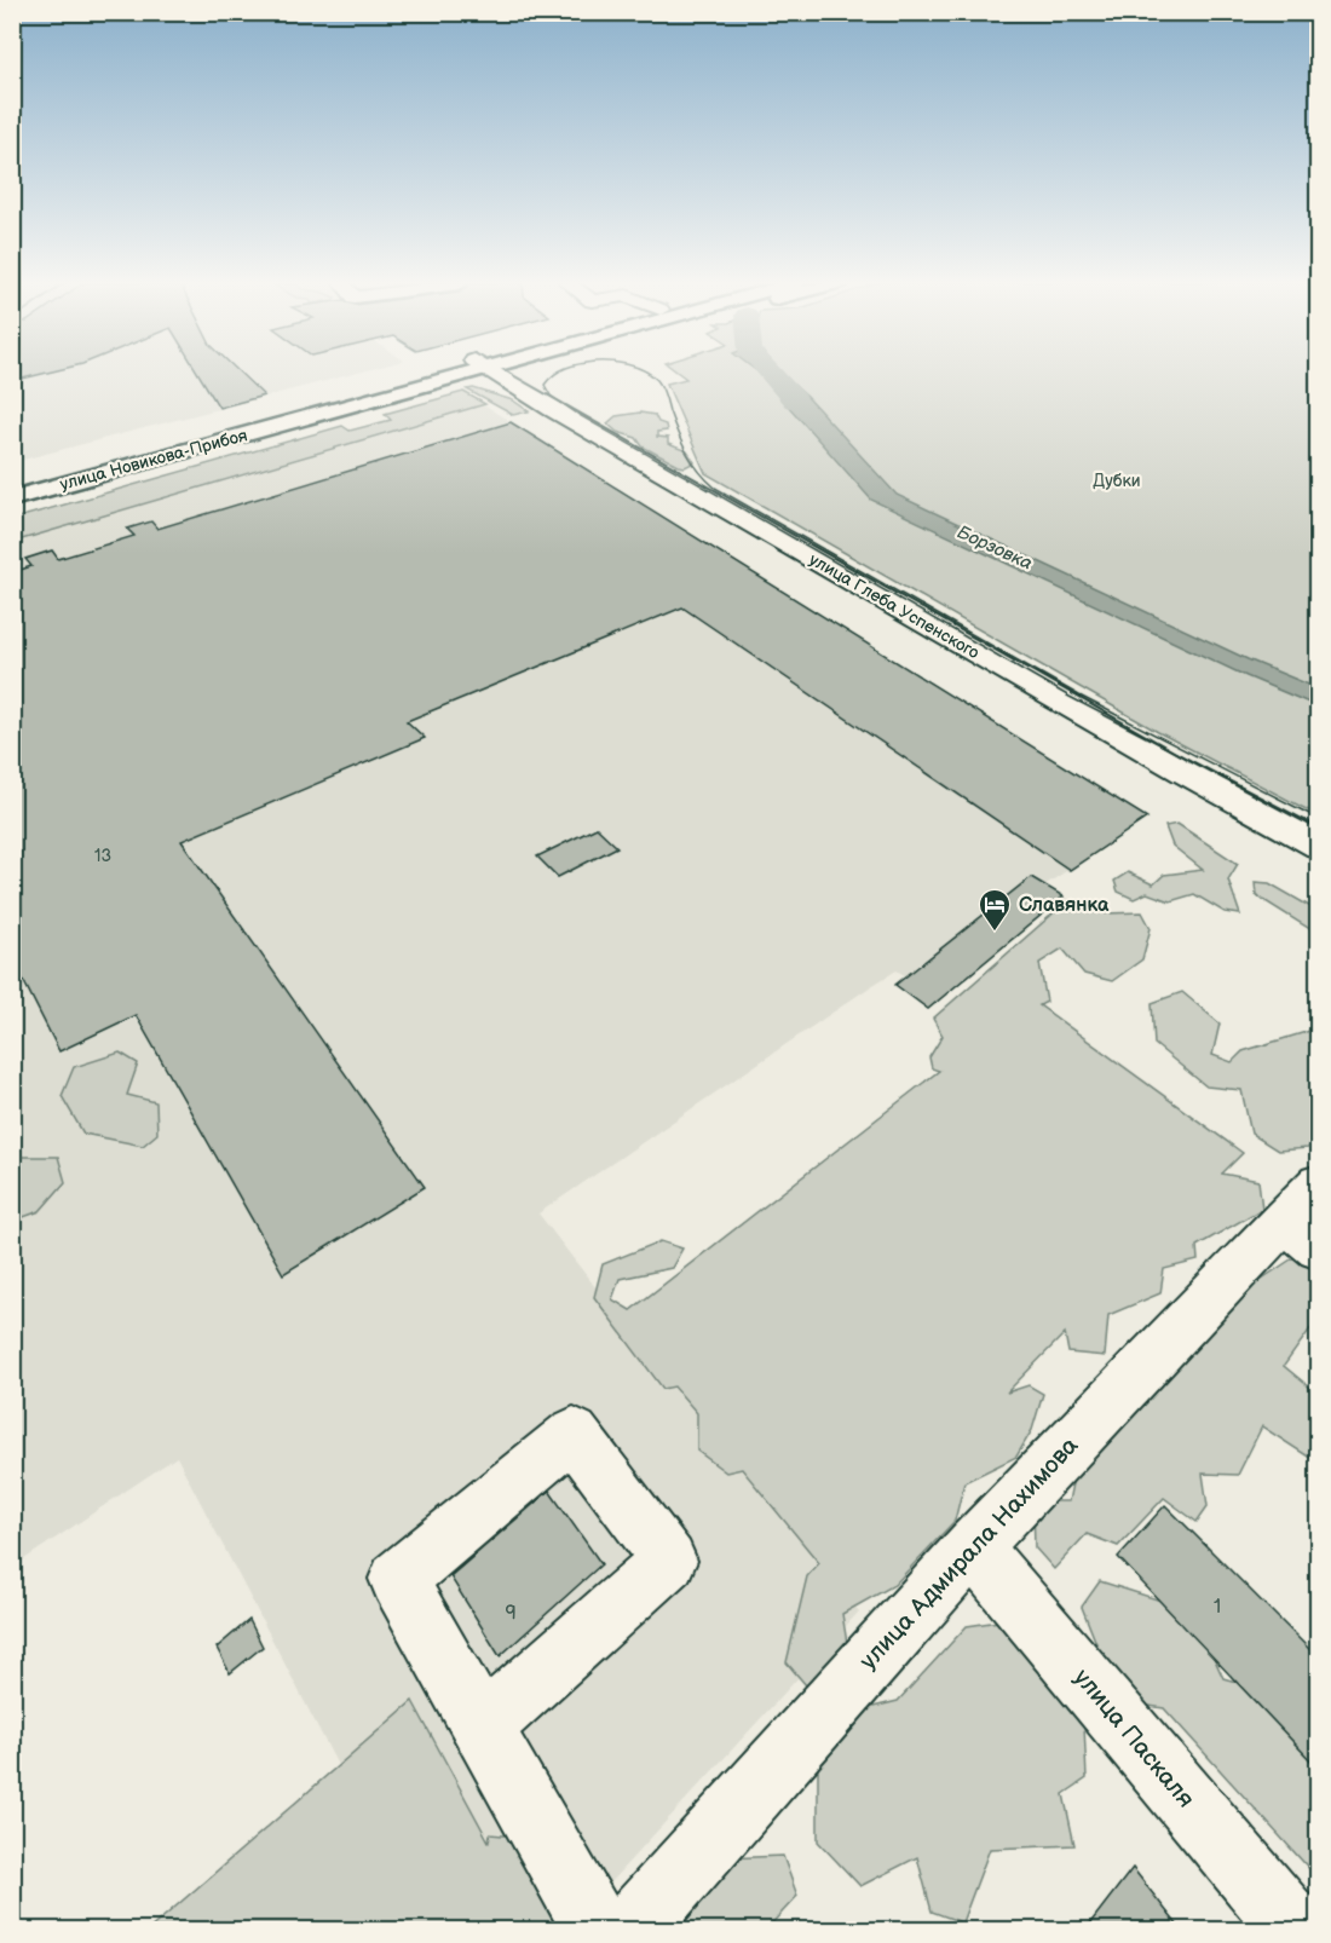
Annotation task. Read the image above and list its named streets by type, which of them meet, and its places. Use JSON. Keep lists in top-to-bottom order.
{
  "streets": {
    "main road": ["улица Новикова-Прибоя"],
    "street": ["улица Глеба Успенского", "улица Адмирала Нахимова", "улица Паскаля"]
  },
  "crossings": [
    ["улица Адмирала Нахимова", "улица Паскаля"]
  ],
  "water": ["Борзовка"],
  "parks": ["Дубки"],
  "places": {
    "hotel": ["Славянка"]
  },
  "house_numbers": ["13", "1", "9"]
}
